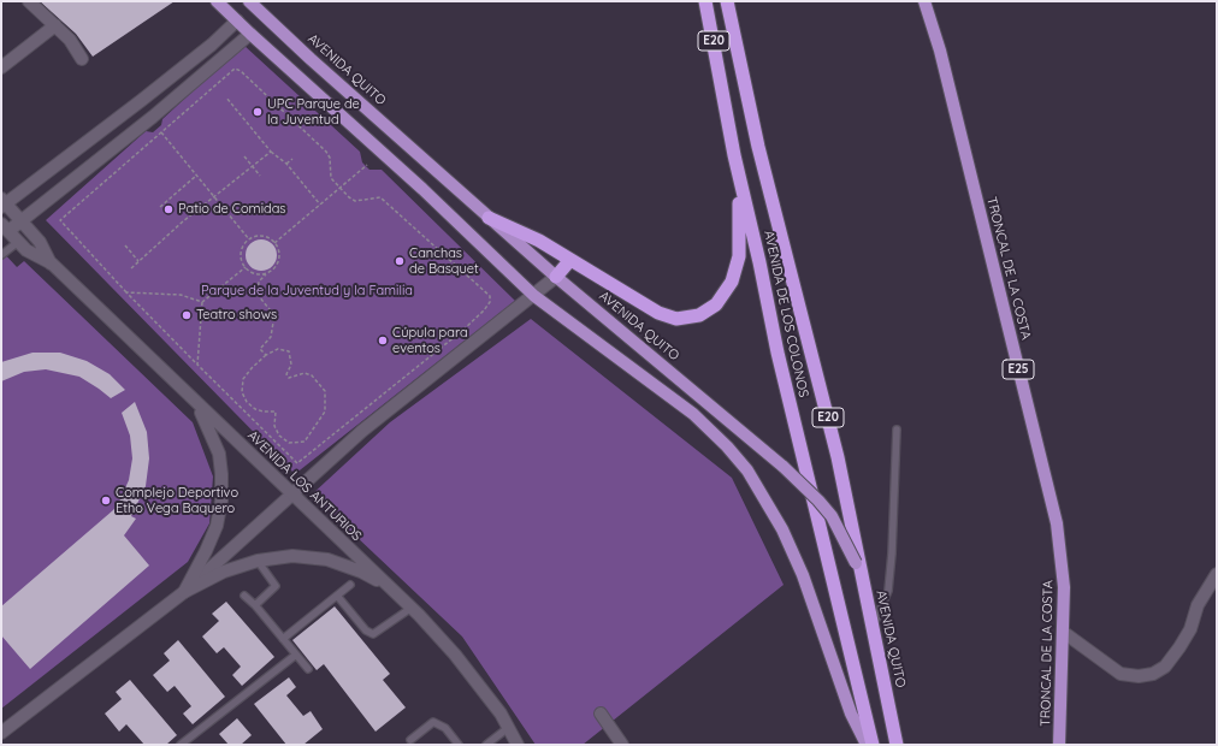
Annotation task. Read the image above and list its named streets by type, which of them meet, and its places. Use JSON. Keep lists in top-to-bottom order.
{
  "streets": {
    "highway": ["E20", "AVENIDA QUITO", "AVENIDA DE LOS COLONOS"],
    "main road": ["TRONCAL DE LA COSTA", "E25"],
    "street": ["AVENIDA LOS ANTURIOS"]
  },
  "crossings": [
    ["AVENIDA QUITO", "AVENIDA DE LOS COLONOS"]
  ],
  "parks": ["Parque de la Juventud y la Familia"],
  "places": [
    "UPC Parque de la Juventud",
    "Patio de Comidas",
    "Canchas de Basquet",
    "Teatro shows",
    "Cúpula para eventos",
    "Complejo Deportivo Etho Vega Baquero"
  ]
}
